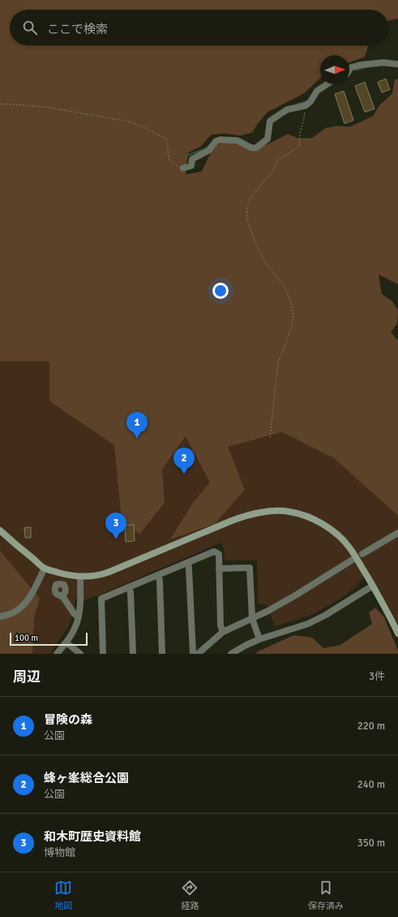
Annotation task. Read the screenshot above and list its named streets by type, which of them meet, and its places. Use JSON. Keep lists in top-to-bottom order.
{
  "scale_bar": "100 m",
  "north": "right",
  "page": {
    "search": "ここで検索",
    "pins": ["1", "2", "3"],
    "scale": "100 m",
    "heading": ["周辺", "3件"],
    "list": [
      {
        "mark": "1",
        "name": "冒険の森",
        "note": "公園",
        "value": "220 m"
      },
      {
        "mark": "2",
        "name": "蜂ヶ峯総合公園",
        "note": "公園",
        "value": "240 m"
      },
      {
        "mark": "3",
        "name": "和木町歴史資料館",
        "note": "博物館",
        "value": "350 m"
      }
    ],
    "nav": ["地図", "経路", "保存済み"]
  }
}
